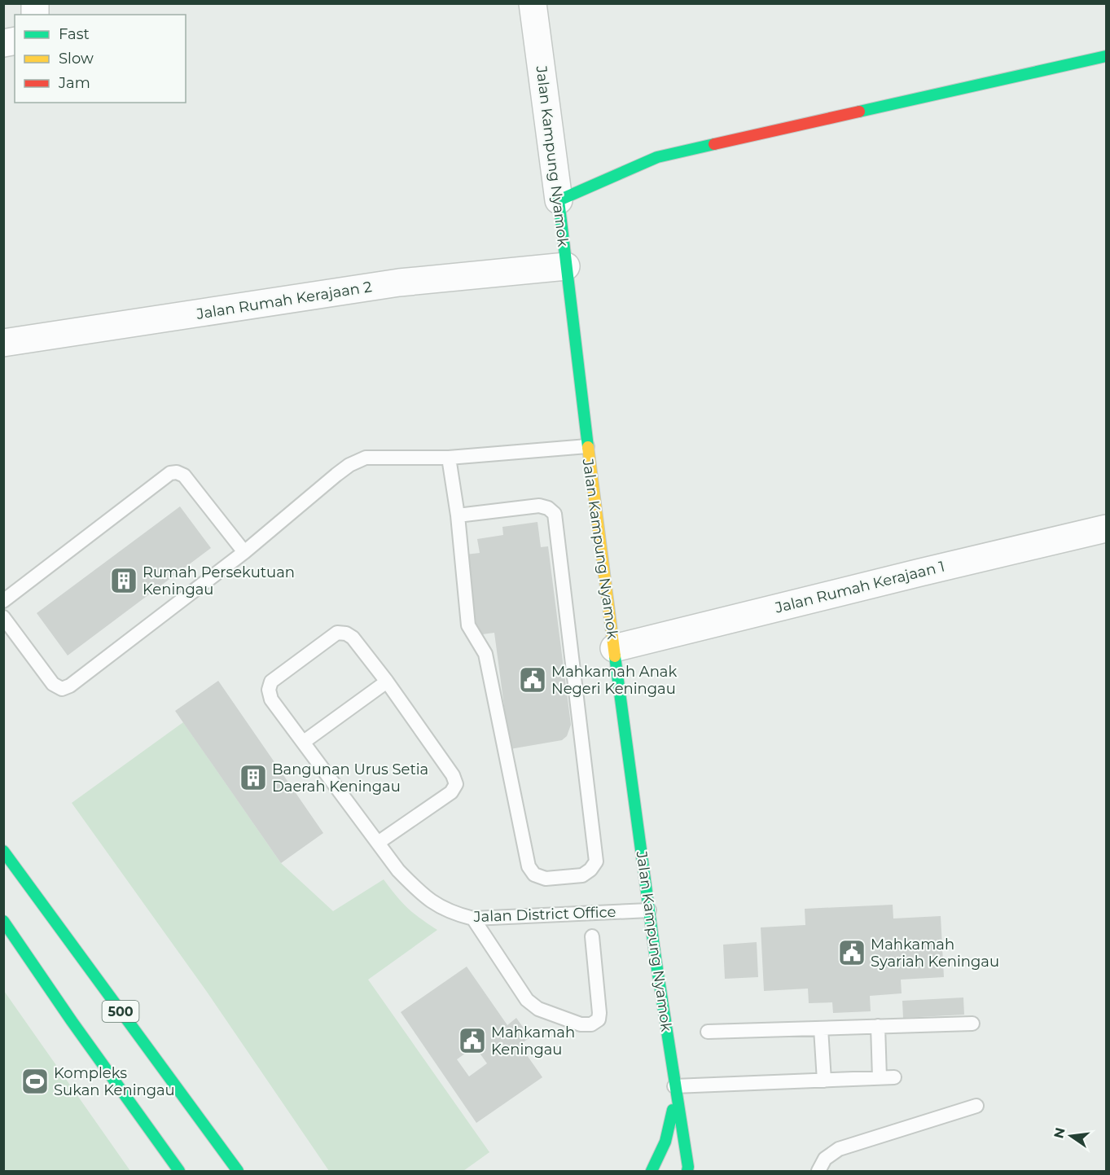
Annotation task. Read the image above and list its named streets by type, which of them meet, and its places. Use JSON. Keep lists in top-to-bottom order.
{
  "streets": {
    "street": [
      "Jalan Kampung Nyamok",
      "Jalan Rumah Kerajaan 2",
      "Jalan Rumah Kerajaan 1",
      "500"
    ],
    "lane": ["Jalan District Office"]
  },
  "crossings": [
    ["Jalan Kampung Nyamok", "Jalan Rumah Kerajaan 2"],
    ["Jalan Kampung Nyamok", "Jalan Rumah Kerajaan 1"],
    ["Jalan Kampung Nyamok", "Jalan District Office"]
  ],
  "places": {
    "building": ["Rumah Persekutuan Keningau", "Bangunan Urus Setia Daerah Keningau"],
    "public building": ["Mahkamah Anak Negeri Keningau", "Mahkamah Syariah Keningau", "Mahkamah Keningau"],
    "sports": ["Kompleks Sukan Keningau"]
  },
  "legend": ["Fast", "Slow", "Jam"],
  "north": "left"
}
